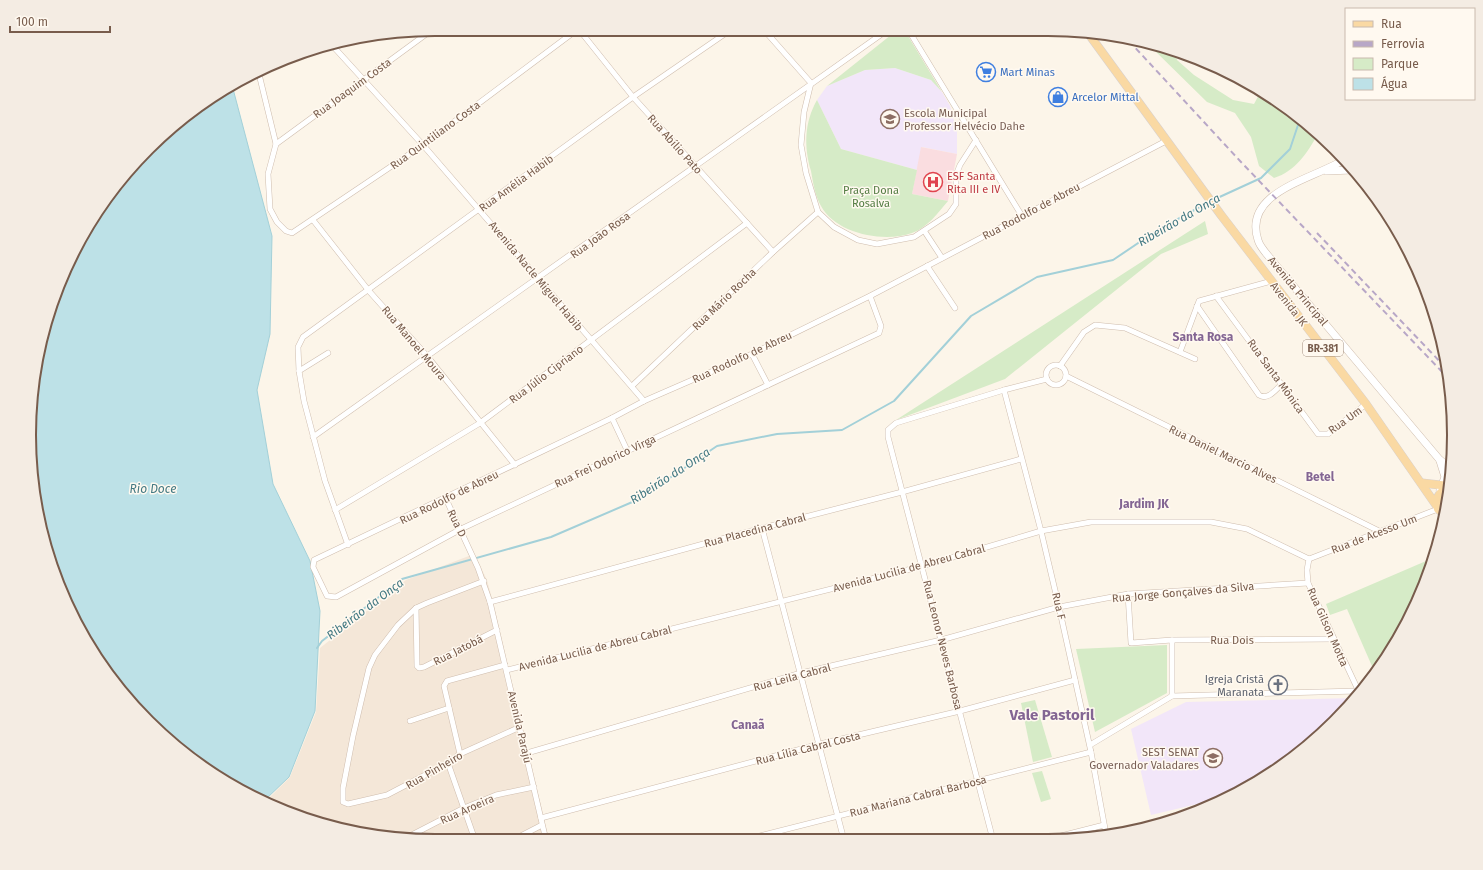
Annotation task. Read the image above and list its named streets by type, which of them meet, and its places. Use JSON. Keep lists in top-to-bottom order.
{
  "streets": {
    "main road": ["Avenida JK", "BR-381"],
    "street": [
      "Rua Joaquim Costa",
      "Rua Quintiliano Costa",
      "Rua Abílio Pato",
      "Rua Amélia Habib",
      "Rua Rodolfo de Abreu",
      "Rua João Rosa",
      "Avenida Nacle Miguel Habib",
      "Avenida Principal",
      "Rua Mário Rocha",
      "Rua Manoel Moura",
      "Rua Júlio Cipriano",
      "Rua Santa Mônica",
      "Rua Um",
      "Rua Daniel Marcio Alves",
      "Rua Frei Odorico Virga",
      "Rua D",
      "Rua Placedina Cabral",
      "Rua de Acesso Um",
      "Avenida Lucilia de Abreu Cabral",
      "Rua Jorge Gonçalves da Silva",
      "Rua F",
      "Rua Gilson Motta",
      "Rua Dois",
      "Rua Leonor Neves Barbosa",
      "Rua Jatobá",
      "Rua Leila Cabral",
      "Avenida Parajú",
      "Rua Lília Cabral Costa",
      "Rua Pinheiro",
      "Rua Mariana Cabral Barbosa",
      "Rua Aroeira"
    ]
  },
  "crossings": [
    ["Rua Joaquim Costa", "Rua Quintiliano Costa"],
    ["Rua Joaquim Costa", "Avenida Nacle Miguel Habib"],
    ["Rua Quintiliano Costa", "Avenida Nacle Miguel Habib"],
    ["Rua Quintiliano Costa", "Rua Manoel Moura"],
    ["Rua Abílio Pato", "Rua Amélia Habib"],
    ["Rua Abílio Pato", "Rua João Rosa"],
    ["Rua Abílio Pato", "Rua Mário Rocha"],
    ["Rua Abílio Pato", "Rua Júlio Cipriano"],
    ["Rua Amélia Habib", "Avenida Nacle Miguel Habib"],
    ["Rua Amélia Habib", "Rua Manoel Moura"],
    ["Rua Rodolfo de Abreu", "Avenida Nacle Miguel Habib"],
    ["Rua Rodolfo de Abreu", "Avenida JK"],
    ["Rua Rodolfo de Abreu", "Rua Manoel Moura"],
    ["Rua Rodolfo de Abreu", "BR-381"],
    ["Rua Rodolfo de Abreu", "Rua Frei Odorico Virga"],
    ["Rua Rodolfo de Abreu", "Rua D"],
    ["Rua João Rosa", "Avenida Nacle Miguel Habib"],
    ["Rua João Rosa", "Rua Manoel Moura"],
    ["Avenida Nacle Miguel Habib", "Rua Mário Rocha"],
    ["Avenida Nacle Miguel Habib", "Rua Júlio Cipriano"],
    ["Avenida JK", "BR-381"],
    ["Avenida JK", "Rua Um"],
    ["Rua Manoel Moura", "Rua Júlio Cipriano"],
    ["Rua Santa Mônica", "Rua Um"],
    ["Rua Daniel Marcio Alves", "Rua de Acesso Um"],
    ["Rua Frei Odorico Virga", "Rua D"],
    ["Rua D", "Avenida Parajú"],
    ["Rua Placedina Cabral", "Rua F"],
    ["Rua Placedina Cabral", "Rua Leonor Neves Barbosa"],
    ["Rua Placedina Cabral", "Avenida Parajú"],
    ["Rua de Acesso Um", "Avenida Lucilia de Abreu Cabral"],
    ["Rua de Acesso Um", "Rua Gilson Motta"],
    ["Avenida Lucilia de Abreu Cabral", "Rua F"],
    ["Avenida Lucilia de Abreu Cabral", "Rua Gilson Motta"],
    ["Avenida Lucilia de Abreu Cabral", "Rua Leonor Neves Barbosa"],
    ["Avenida Lucilia de Abreu Cabral", "Avenida Parajú"],
    ["Rua Jorge Gonçalves da Silva", "Rua F"],
    ["Rua Jorge Gonçalves da Silva", "Rua Gilson Motta"],
    ["Rua Jorge Gonçalves da Silva", "Rua Dois"],
    ["Rua Jorge Gonçalves da Silva", "Rua Leila Cabral"],
    ["Rua F", "Rua Leonor Neves Barbosa"],
    ["Rua F", "Rua Leila Cabral"],
    ["Rua F", "Rua Lília Cabral Costa"],
    ["Rua F", "Rua Mariana Cabral Barbosa"],
    ["Rua Gilson Motta", "Rua Dois"],
    ["Rua Leonor Neves Barbosa", "Rua Leila Cabral"],
    ["Rua Leonor Neves Barbosa", "Rua Lília Cabral Costa"],
    ["Rua Leonor Neves Barbosa", "Rua Mariana Cabral Barbosa"],
    ["Rua Jatobá", "Avenida Parajú"],
    ["Rua Jatobá", "Rua Pinheiro"],
    ["Rua Leila Cabral", "Avenida Parajú"],
    ["Avenida Parajú", "Rua Lília Cabral Costa"],
    ["Avenida Parajú", "Rua Pinheiro"],
    ["Avenida Parajú", "Rua Aroeira"]
  ],
  "districts": [
    "Santa Rosa",
    "Betel",
    "Jardim JK",
    "Vale Pastoril",
    "Canaã"
  ],
  "water": ["Ribeirão da Onça", "Rio Doce"],
  "parks": ["Praça Dona Rosalva"],
  "places": {
    "supermarket": ["Mart Minas"],
    "shop": ["Arcelor Mittal"],
    "school or university": ["Escola Municipal Professor Helvécio Dahe", "SEST SENAT Governador Valadares"],
    "hospital": ["ESF Santa Rita III e IV"],
    "church": ["Igreja Cristã Maranata"]
  },
  "legend": [
    "Rua",
    "Ferrovia",
    "Parque",
    "Água"
  ],
  "scale_bar": "100 m"
}
